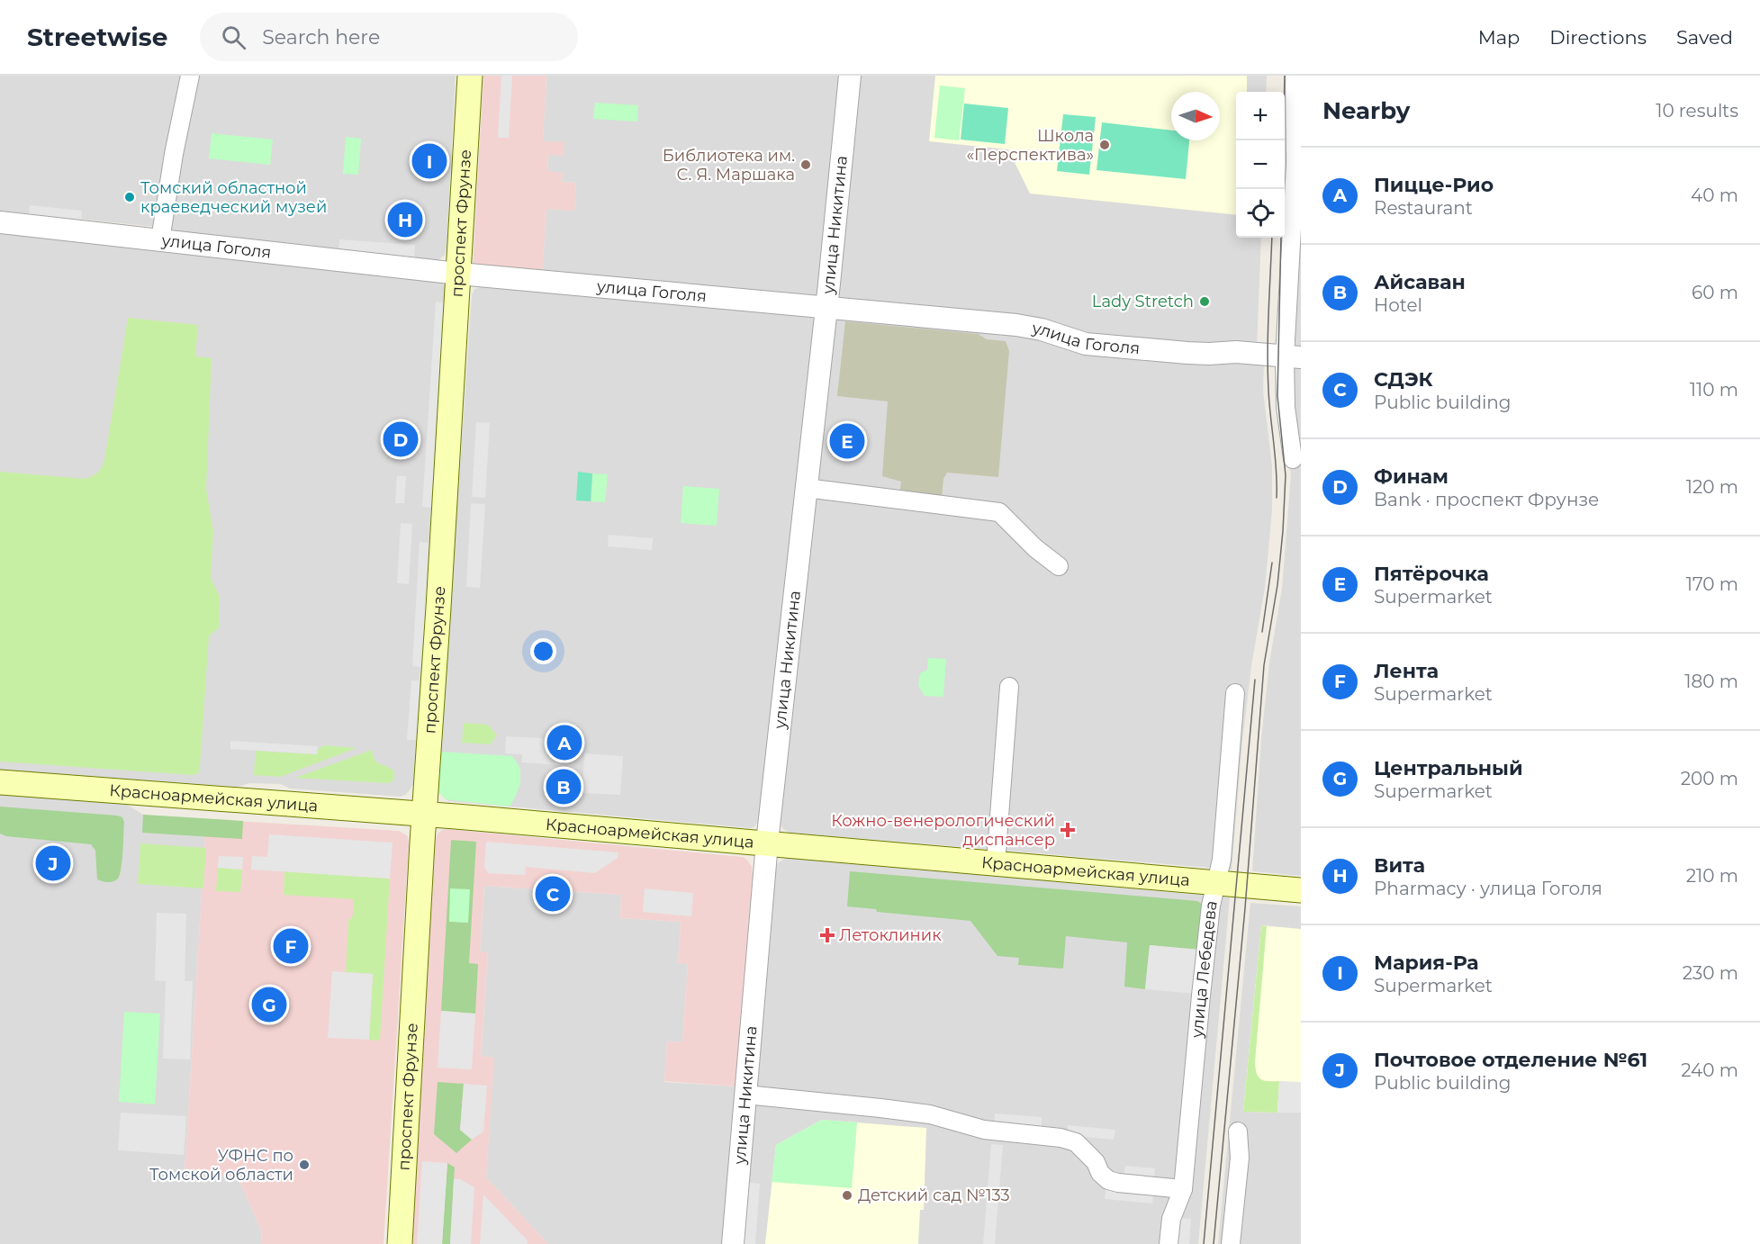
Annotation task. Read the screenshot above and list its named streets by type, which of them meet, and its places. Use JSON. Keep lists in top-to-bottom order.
{
  "streets": {
    "main road": ["проспект Фрунзе", "Красноармейская улица"],
    "street": ["улица Никитина", "улица Гоголя", "улица Лебедева"]
  },
  "crossings": [
    ["проспект Фрунзе", "улица Гоголя"],
    ["проспект Фрунзе", "Красноармейская улица"],
    ["улица Никитина", "улица Гоголя"],
    ["улица Никитина", "Красноармейская улица"],
    ["Красноармейская улица", "улица Лебедева"]
  ],
  "places": {
    "other": [
      "Школа «Перспектива»",
      "Библиотека им. С. Я. Маршака",
      "Томский областной краеведческий музей",
      "Lady Stretch",
      "УФНС по Томской области",
      "Детский сад №133"
    ],
    "health": ["Кожно-венерологический диспансер", "Летоклиник"]
  },
  "north": "right",
  "page": {
    "header": "Streetwise",
    "search": "Search here",
    "nav": ["Map", "Directions", "Saved"],
    "heading": ["Nearby", "10 results"],
    "map_buttons": ["+", "−"],
    "pins": [
      "I",
      "H",
      "D",
      "E",
      "A",
      "B",
      "J",
      "C",
      "F",
      "G"
    ],
    "list": [
      {
        "mark": "A",
        "name": "Пицце-Рио",
        "note": "Restaurant",
        "value": "40 m"
      },
      {
        "mark": "B",
        "name": "Айсаван",
        "note": "Hotel",
        "value": "60 m"
      },
      {
        "mark": "C",
        "name": "СДЭК",
        "note": "Public building",
        "value": "110 m"
      },
      {
        "mark": "D",
        "name": "Финам",
        "note": "Bank · проспект Фрунзе",
        "value": "120 m"
      },
      {
        "mark": "E",
        "name": "Пятёрочка",
        "note": "Supermarket",
        "value": "170 m"
      },
      {
        "mark": "F",
        "name": "Лента",
        "note": "Supermarket",
        "value": "180 m"
      },
      {
        "mark": "G",
        "name": "Центральный",
        "note": "Supermarket",
        "value": "200 m"
      },
      {
        "mark": "H",
        "name": "Вита",
        "note": "Pharmacy · улица Гоголя",
        "value": "210 m"
      },
      {
        "mark": "I",
        "name": "Мария-Ра",
        "note": "Supermarket",
        "value": "230 m"
      },
      {
        "mark": "J",
        "name": "Почтовое отделение №61",
        "note": "Public building",
        "value": "240 m"
      }
    ]
  }
}
